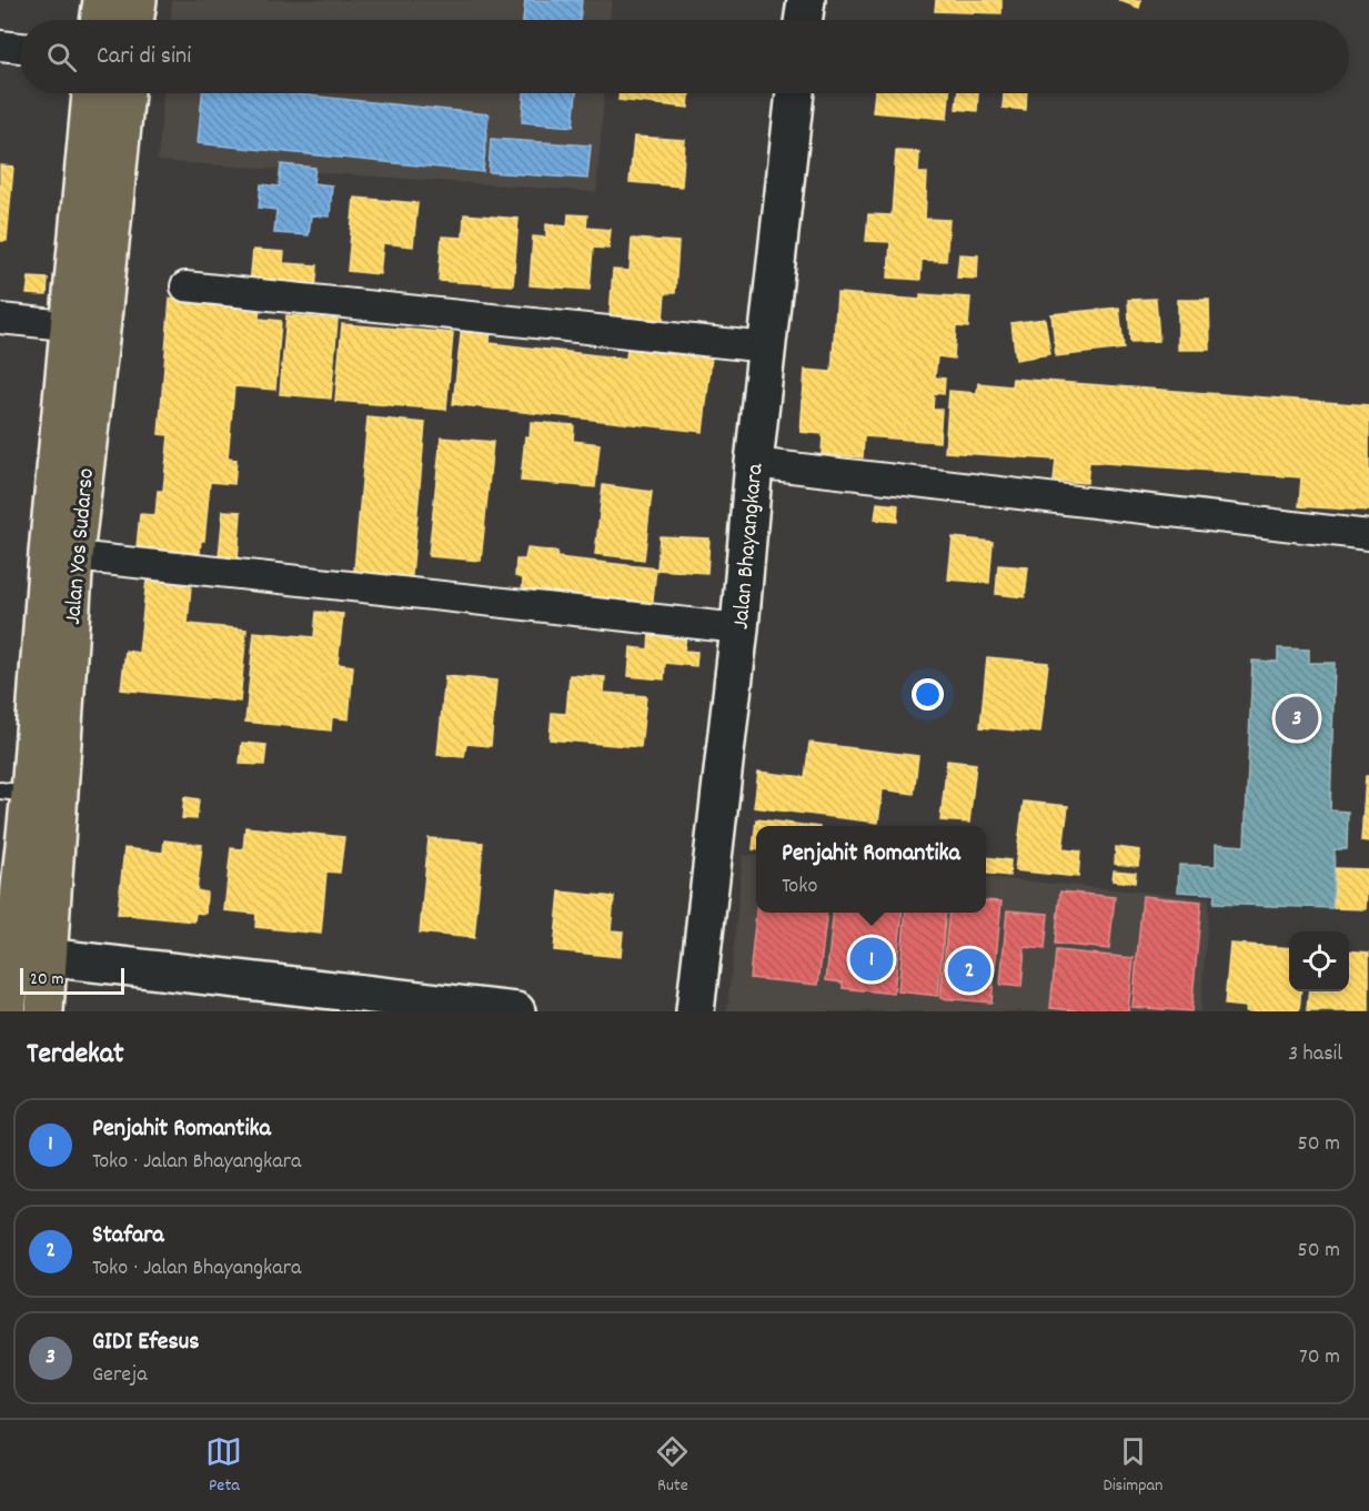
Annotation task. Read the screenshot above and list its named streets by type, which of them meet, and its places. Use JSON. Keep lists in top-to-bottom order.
{
  "streets": {
    "highway": ["Jalan Yos Sudarso"],
    "main road": ["Jalan Bhayangkara"]
  },
  "scale_bar": "20 m",
  "page": {
    "search": "Cari di sini",
    "pins": ["3", "1", "2"],
    "popup": ["Penjahit Romantika", "Toko"],
    "scale": "20 m",
    "heading": ["Terdekat", "3 hasil"],
    "list": [
      {
        "mark": "1",
        "name": "Penjahit Romantika",
        "note": "Toko · Jalan Bhayangkara",
        "value": "50 m"
      },
      {
        "mark": "2",
        "name": "Stafara",
        "note": "Toko · Jalan Bhayangkara",
        "value": "50 m"
      },
      {
        "mark": "3",
        "name": "GIDI Efesus",
        "note": "Gereja",
        "value": "70 m"
      }
    ],
    "nav": ["Peta", "Rute", "Disimpan"]
  }
}
